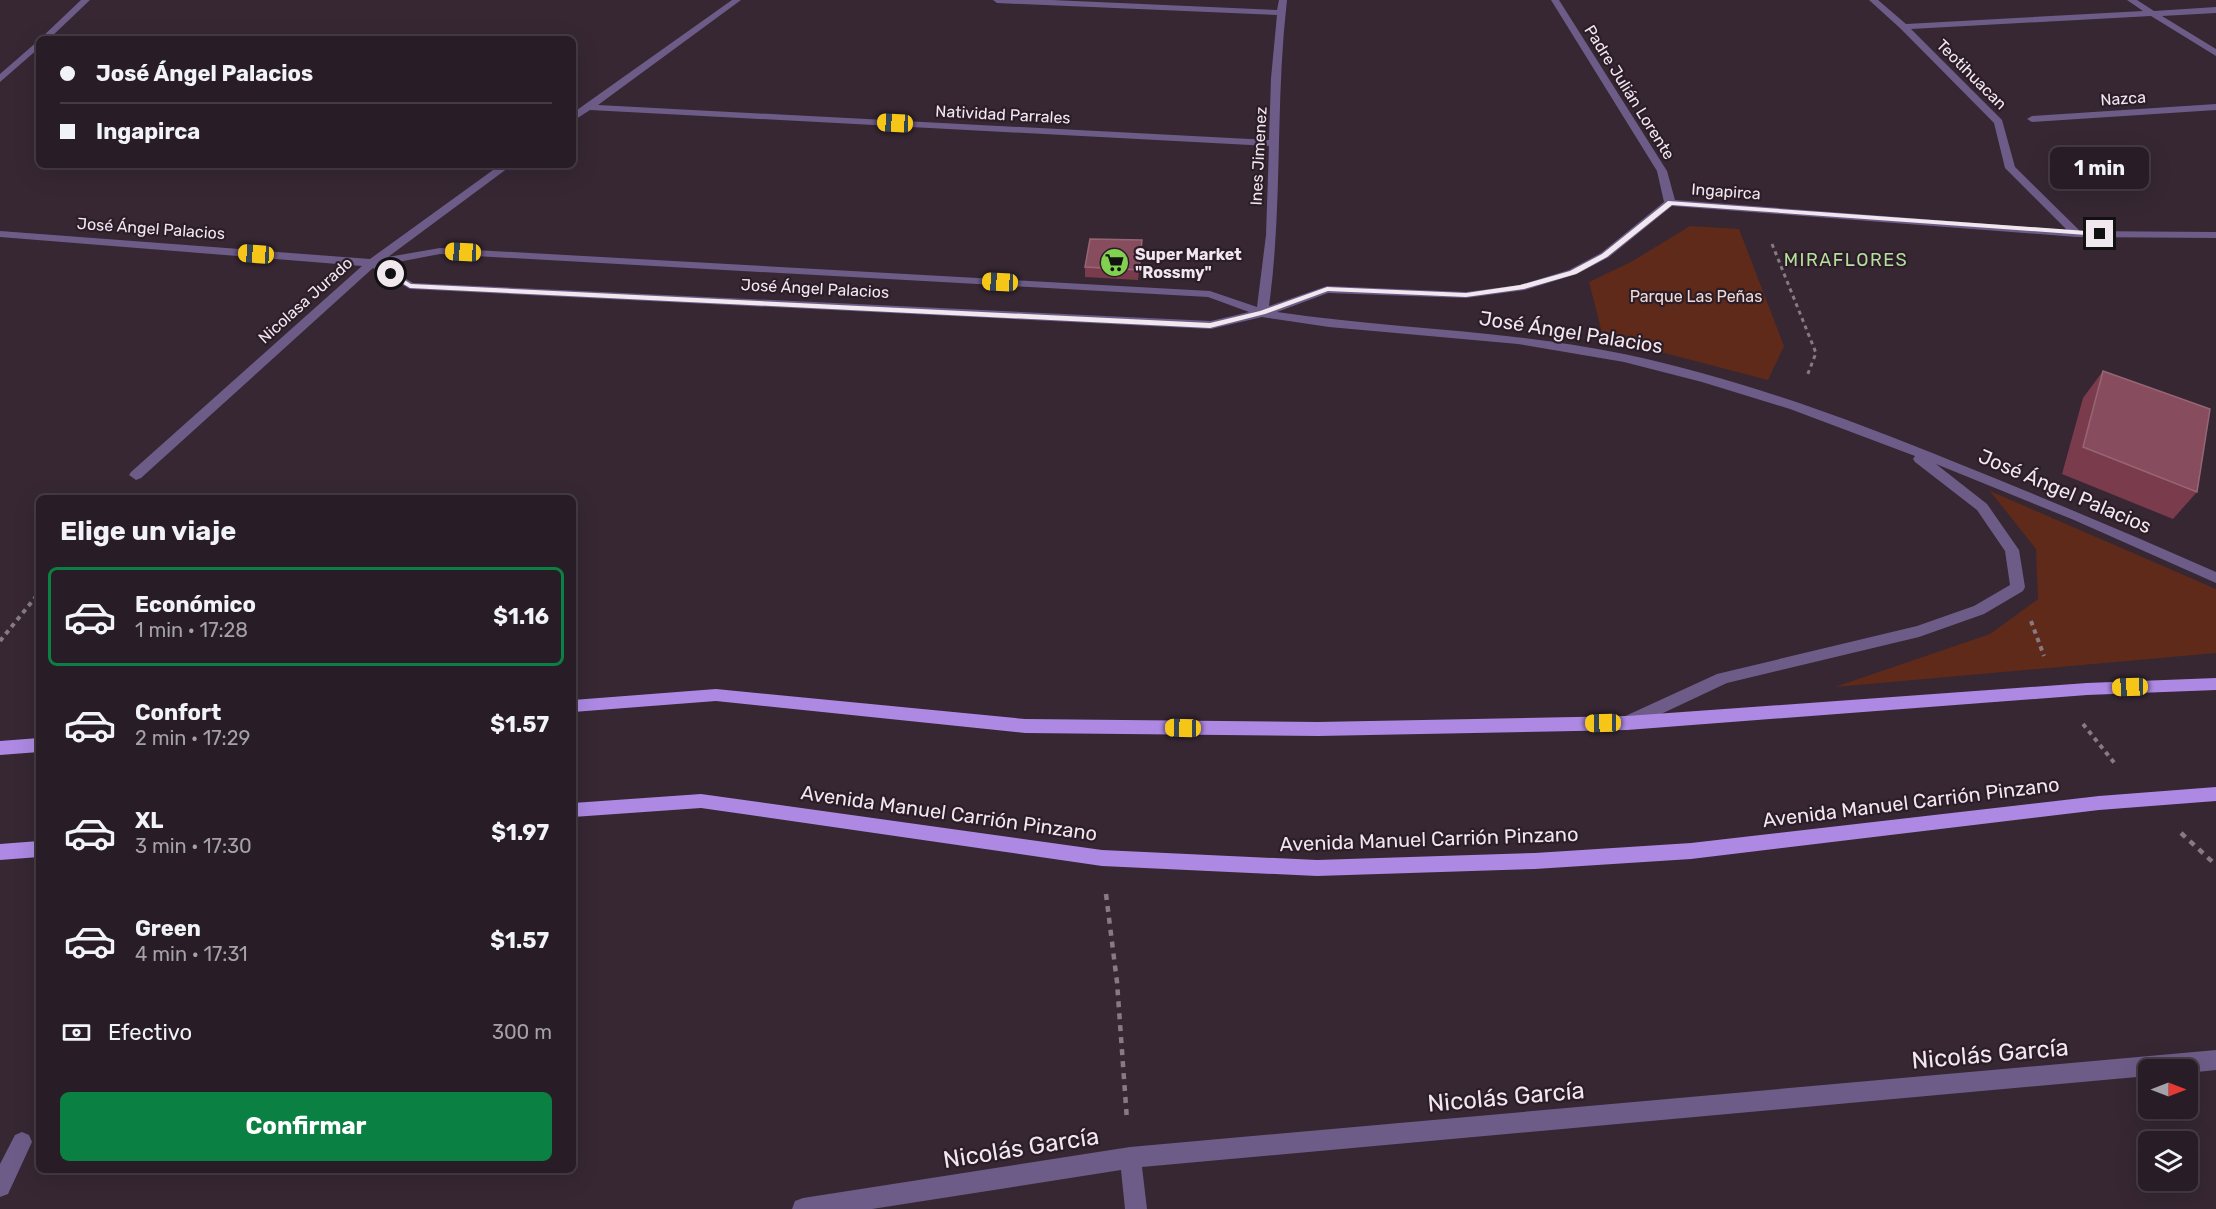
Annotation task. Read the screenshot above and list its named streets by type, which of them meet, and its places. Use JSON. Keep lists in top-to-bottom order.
{
  "streets": {
    "main road": ["Avenida Manuel Carrión Pinzano"],
    "street": [
      "Teotihuacan",
      "Padre Julián Lorente",
      "Nazca",
      "Natividad Parrales",
      "Ines Jimenez",
      "Ingapirca",
      "José Ángel Palacios",
      "Nicolasa Jurado",
      "Nicolás García"
    ]
  },
  "crossings": [
    ["Teotihuacan", "Ingapirca"],
    ["Padre Julián Lorente", "Ingapirca"],
    ["Natividad Parrales", "Ines Jimenez"],
    ["Ines Jimenez", "Ingapirca"],
    ["Ines Jimenez", "José Ángel Palacios"],
    ["Ingapirca", "José Ángel Palacios"],
    ["José Ángel Palacios", "Nicolasa Jurado"]
  ],
  "districts": ["MIRAFLORES"],
  "parks": ["Parque Las Peñas"],
  "places": {
    "supermarket": ["Super Market \"Rossmy\""]
  },
  "north": "right",
  "page": {
    "banner": ["José Ángel Palacios", "Ingapirca"],
    "bubble": "1 min",
    "heading": "Elige un viaje",
    "list": [
      {
        "name": "Económico",
        "note": "1 min · 17:28",
        "value": "$1.16"
      },
      {
        "name": "Confort",
        "note": "2 min · 17:29",
        "value": "$1.57"
      },
      {
        "name": "XL",
        "note": "3 min · 17:30",
        "value": "$1.97"
      },
      {
        "name": "Green",
        "note": "4 min · 17:31",
        "value": "$1.57"
      }
    ],
    "pay": ["Efectivo", "300 m"],
    "buttons": "Confirmar"
  }
}
